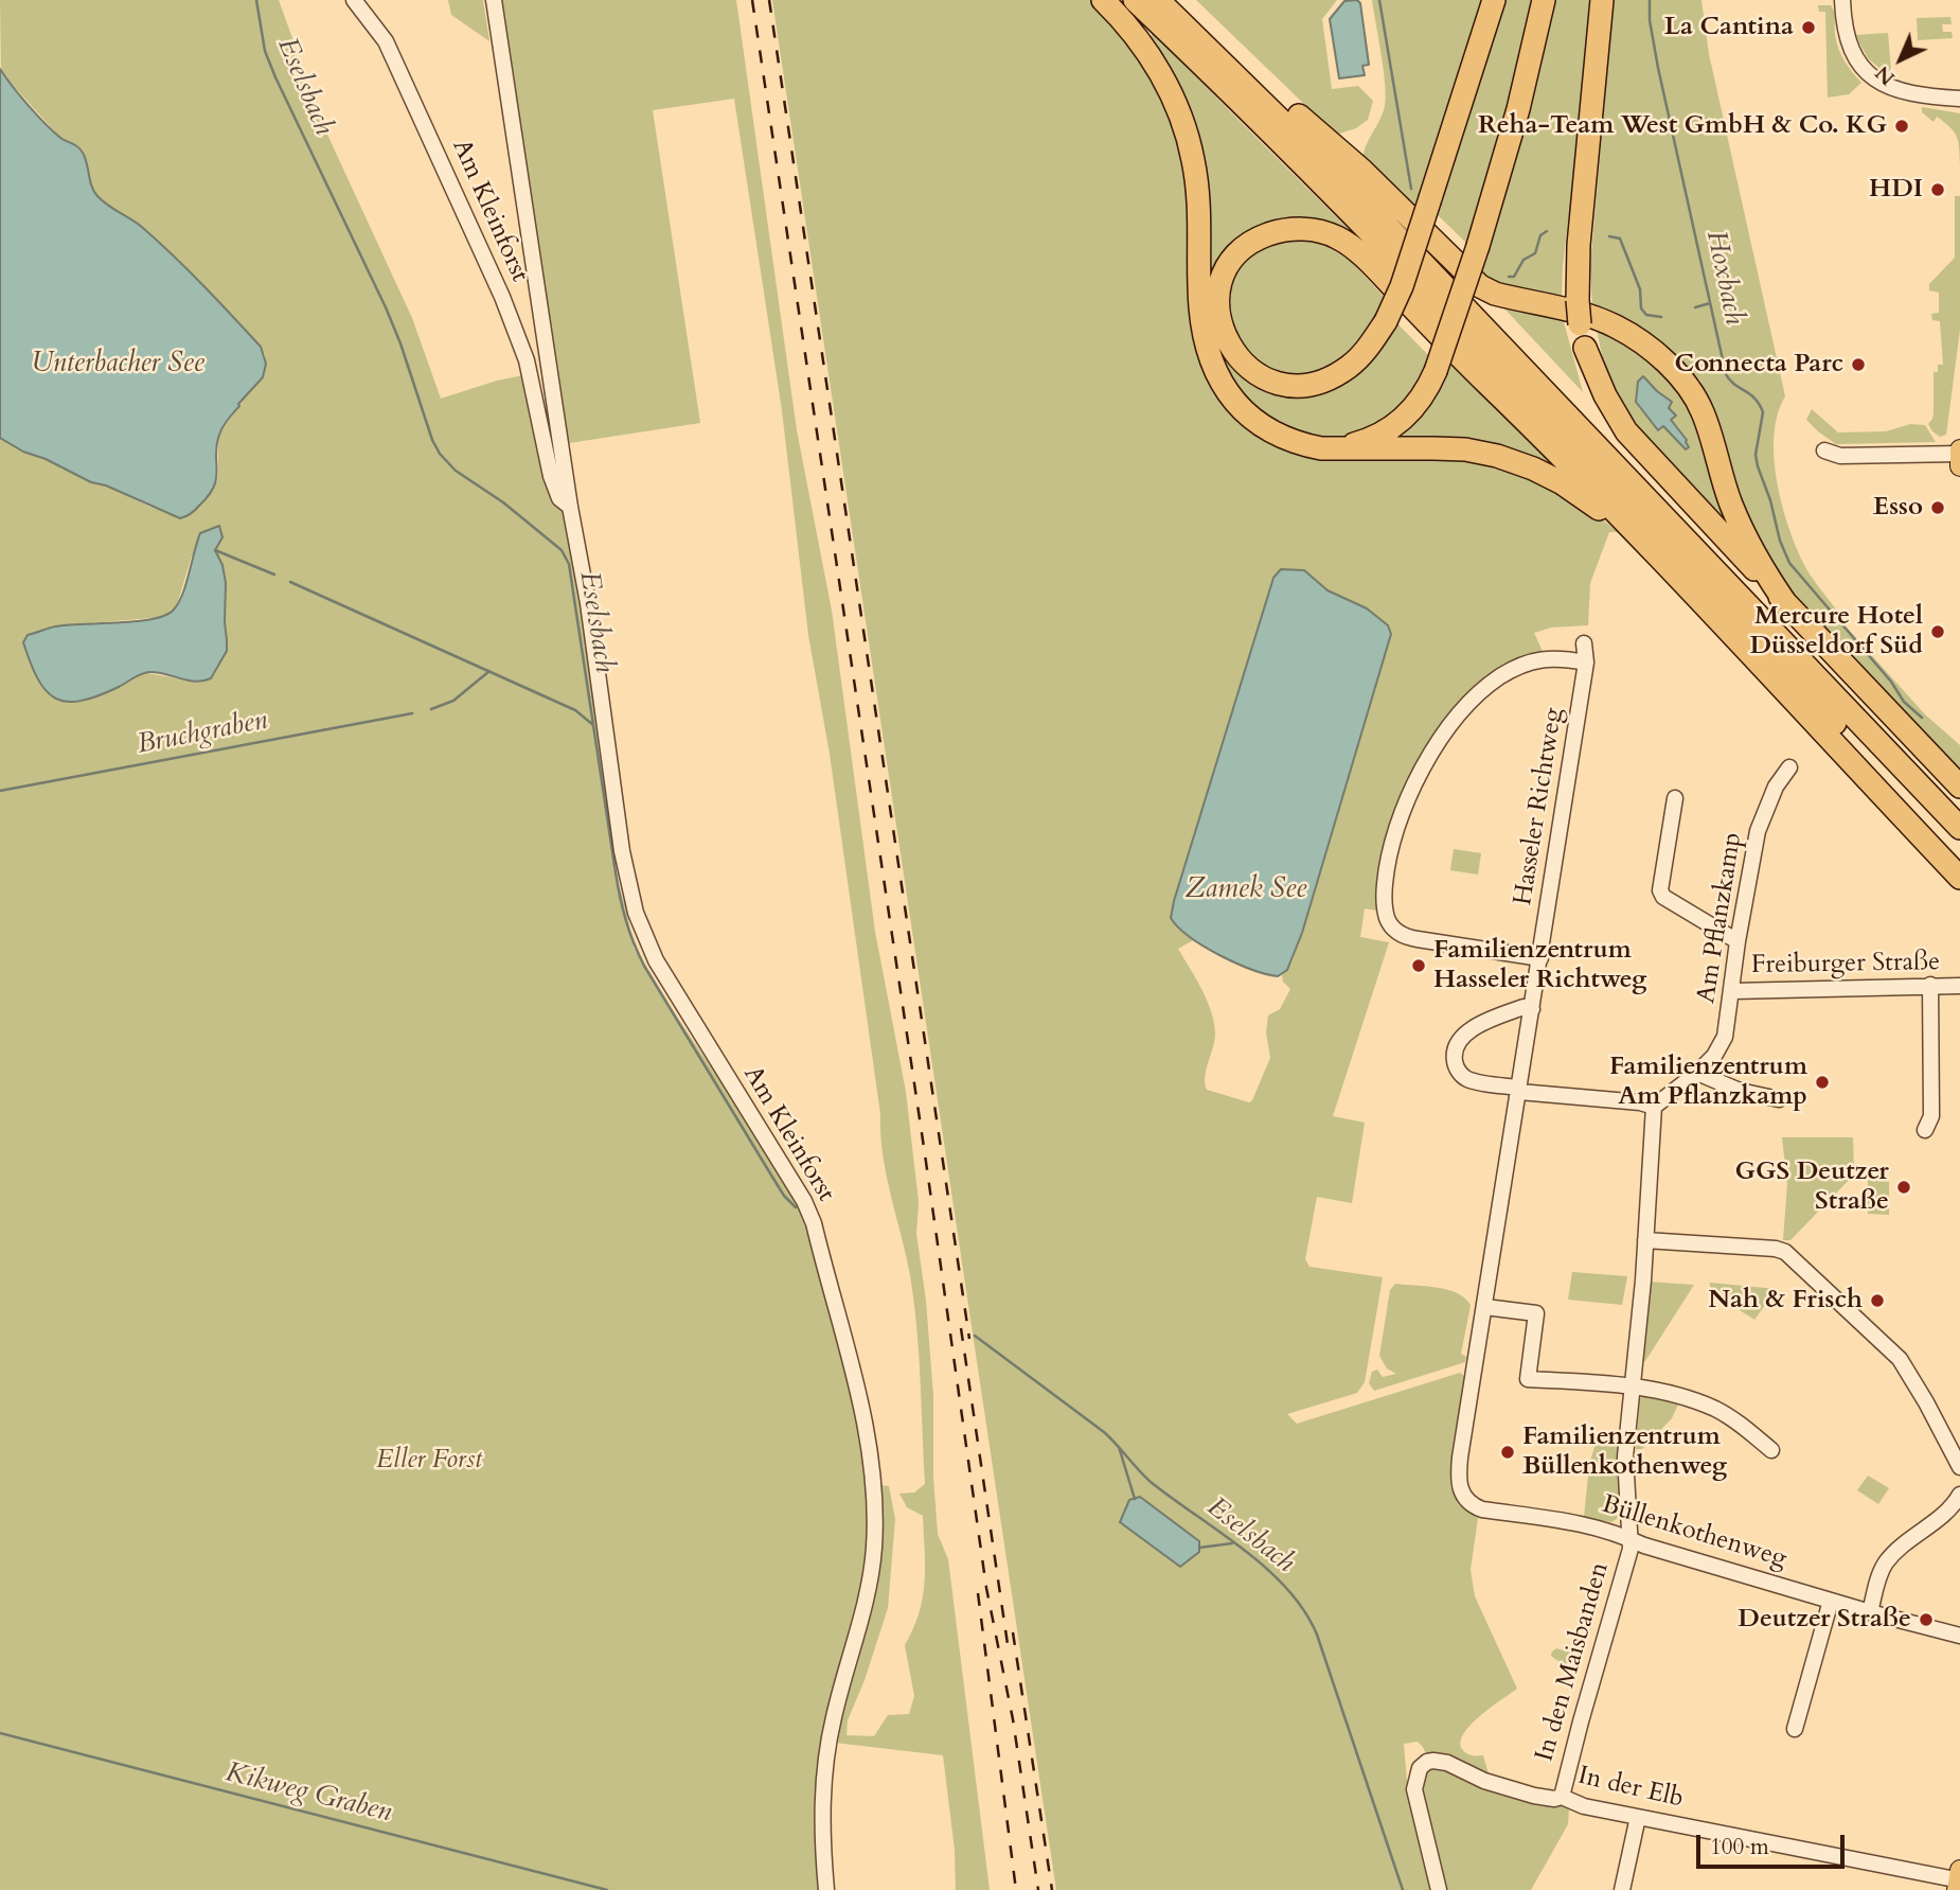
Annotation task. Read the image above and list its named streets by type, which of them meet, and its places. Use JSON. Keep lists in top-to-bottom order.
{
  "streets": {
    "street": [
      "Am Kleinforst",
      "Hasseler Richtweg",
      "Am Pflanzkamp",
      "Freiburger Straße",
      "Büllenkothenweg",
      "In den Maisbanden",
      "In der Elb"
    ]
  },
  "crossings": [
    ["Hasseler Richtweg", "Büllenkothenweg"],
    ["Am Pflanzkamp", "Freiburger Straße"],
    ["Büllenkothenweg", "In den Maisbanden"],
    ["In den Maisbanden", "In der Elb"]
  ],
  "water": [
    "Eselsbach",
    "Hoxbach",
    "Unterbacher See",
    "Bruchgraben",
    "Zamek See",
    "Kikweg Graben"
  ],
  "parks": ["Eller Forst"],
  "places": [
    "La Cantina",
    "Reha-Team West GmbH & Co. KG",
    "HDI",
    "Connecta Parc",
    "Esso",
    "Mercure Hotel Düsseldorf Süd",
    "Familienzentrum Hasseler Richtweg",
    "Familienzentrum Am Pflanzkamp",
    "GGS Deutzer Straße",
    "Nah & Frisch",
    "Familienzentrum Büllenkothenweg",
    "Deutzer Straße"
  ],
  "scale_bar": "100 m",
  "north": "bottom left"
}
